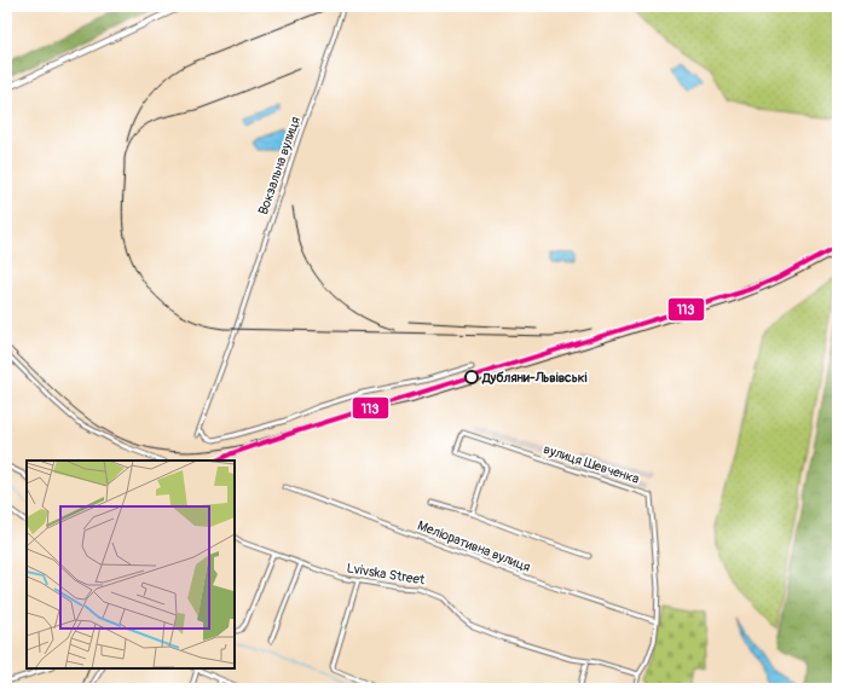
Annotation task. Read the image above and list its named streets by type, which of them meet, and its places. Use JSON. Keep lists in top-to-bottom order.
{
  "streets": {
    "street": [
      "Вокзальна вулиця",
      "вулиця Шевченка",
      "Меліоративна вулиця",
      "Lvivska Street"
    ]
  },
  "crossings": [
    ["вулиця Шевченка", "Меліоративна вулиця"],
    ["вулиця Шевченка", "Lvivska Street"]
  ],
  "places": ["Дубляни-Львівські"],
  "lines": ["transit line 113"]
}
